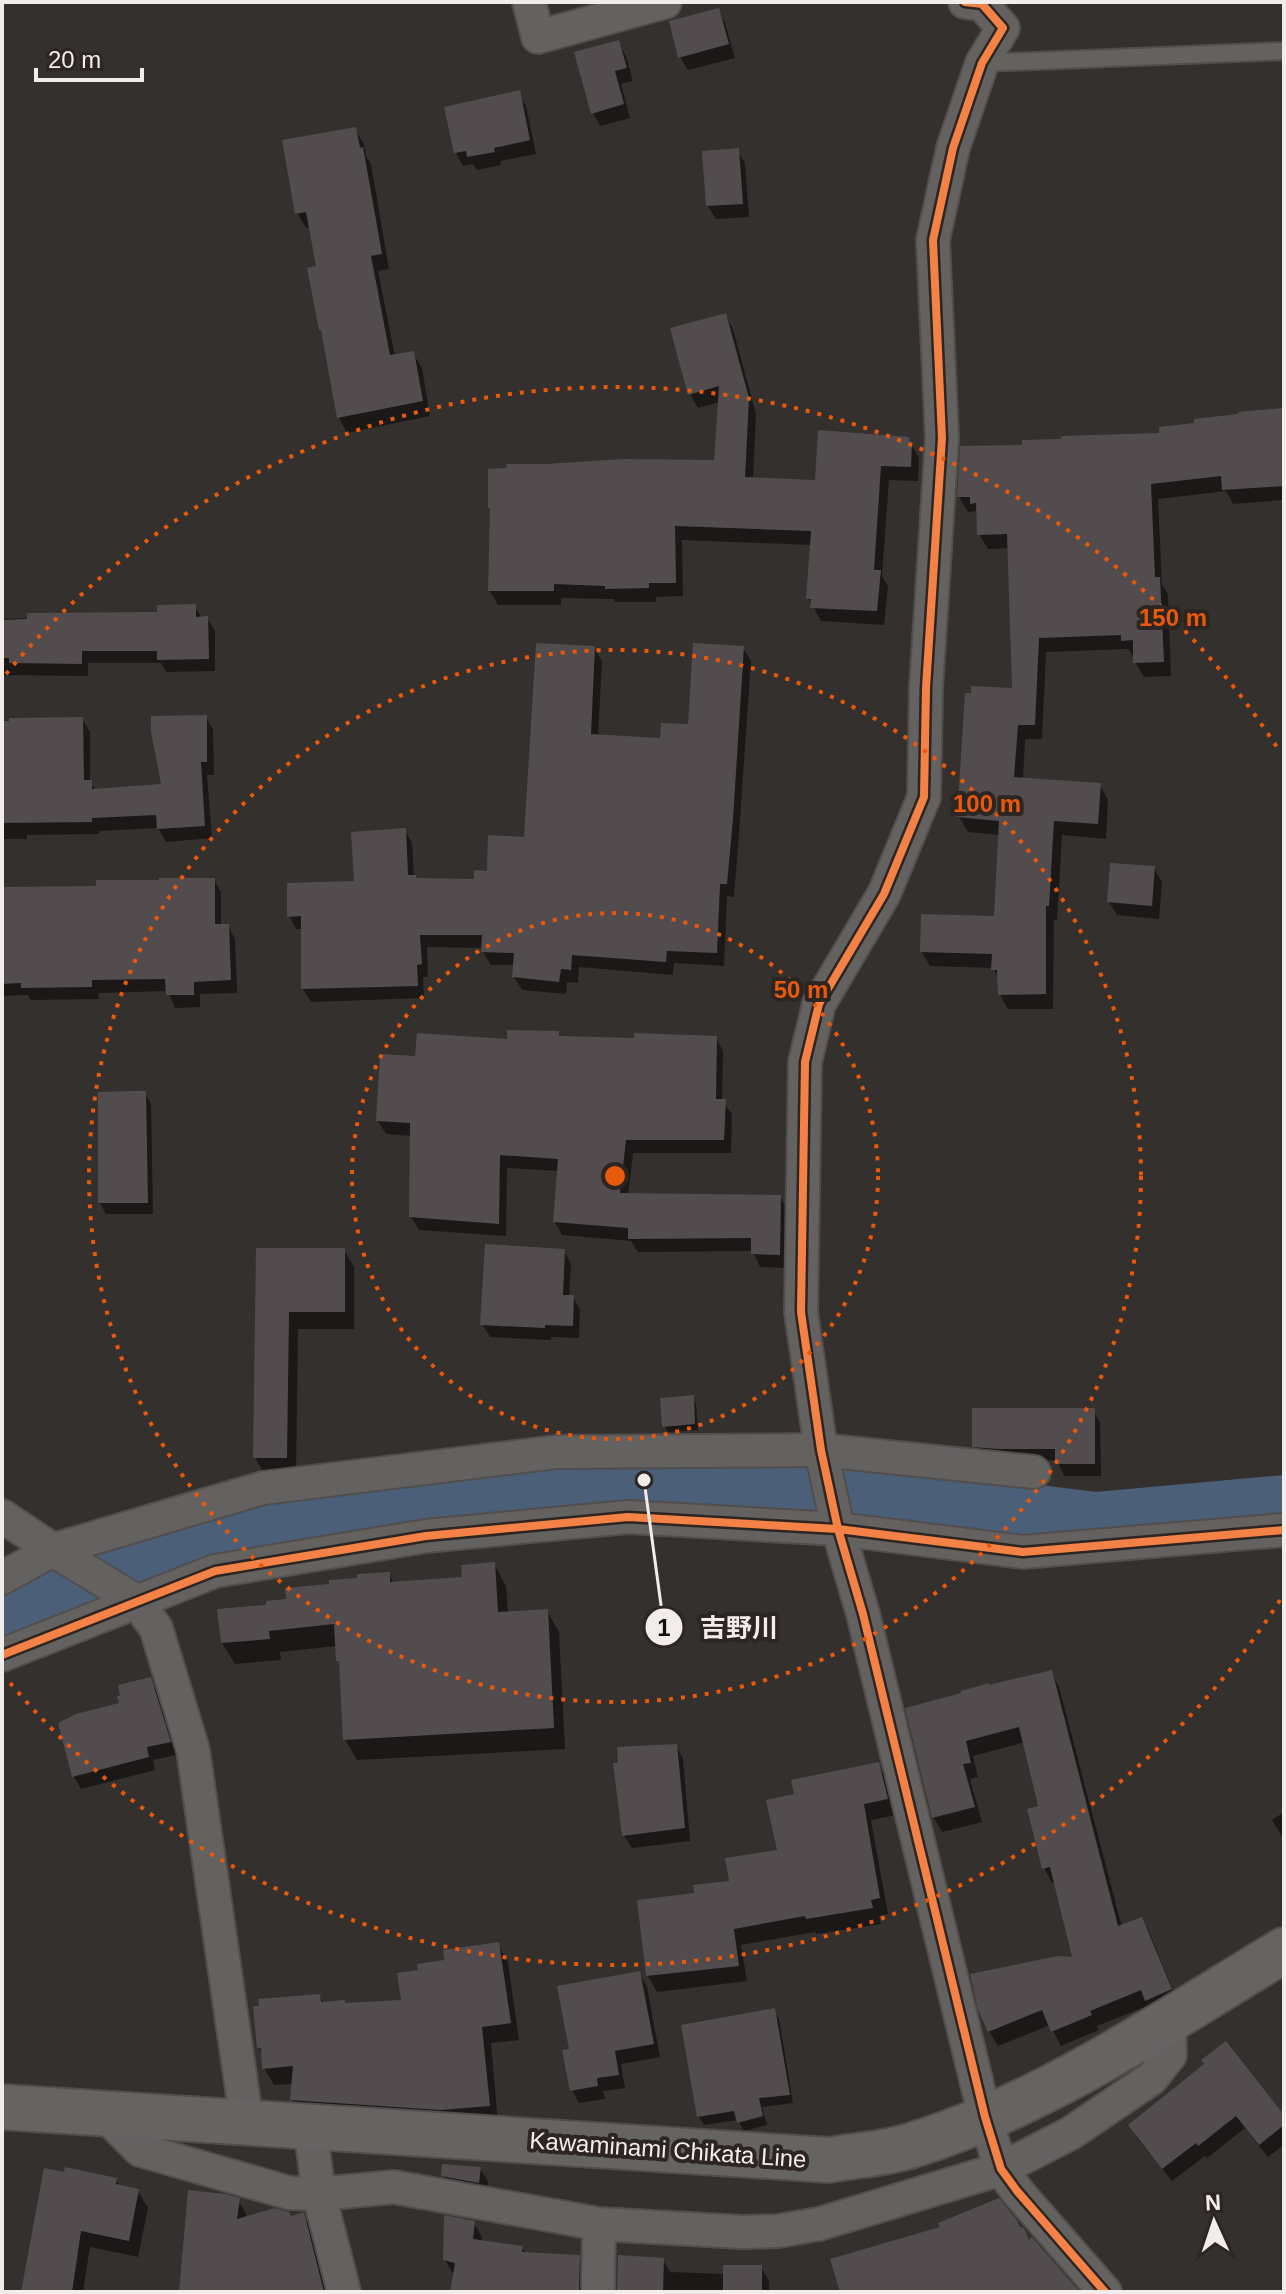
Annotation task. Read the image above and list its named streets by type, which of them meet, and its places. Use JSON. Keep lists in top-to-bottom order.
{
  "streets": {
    "main road": ["Kawaminami Chikata Line"]
  },
  "places": ["吉野川"],
  "scale_bar": "20 m",
  "north": "top",
  "rings": ["150 m", "100 m", "50 m"]
}
